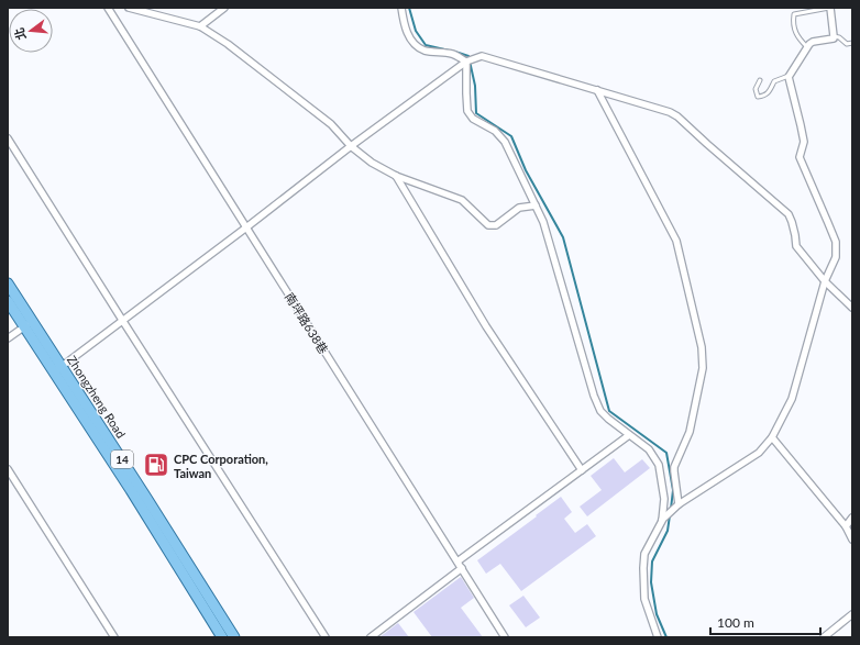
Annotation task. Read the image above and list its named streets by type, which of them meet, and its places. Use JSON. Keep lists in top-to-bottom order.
{
  "streets": {
    "main road": ["Zhongzheng Road", "14"],
    "street": ["南坪路638巷"]
  },
  "places": {
    "fuel station": ["CPC Corporation, Taiwan"]
  },
  "scale_bar": "100 m",
  "north": "left"
}
